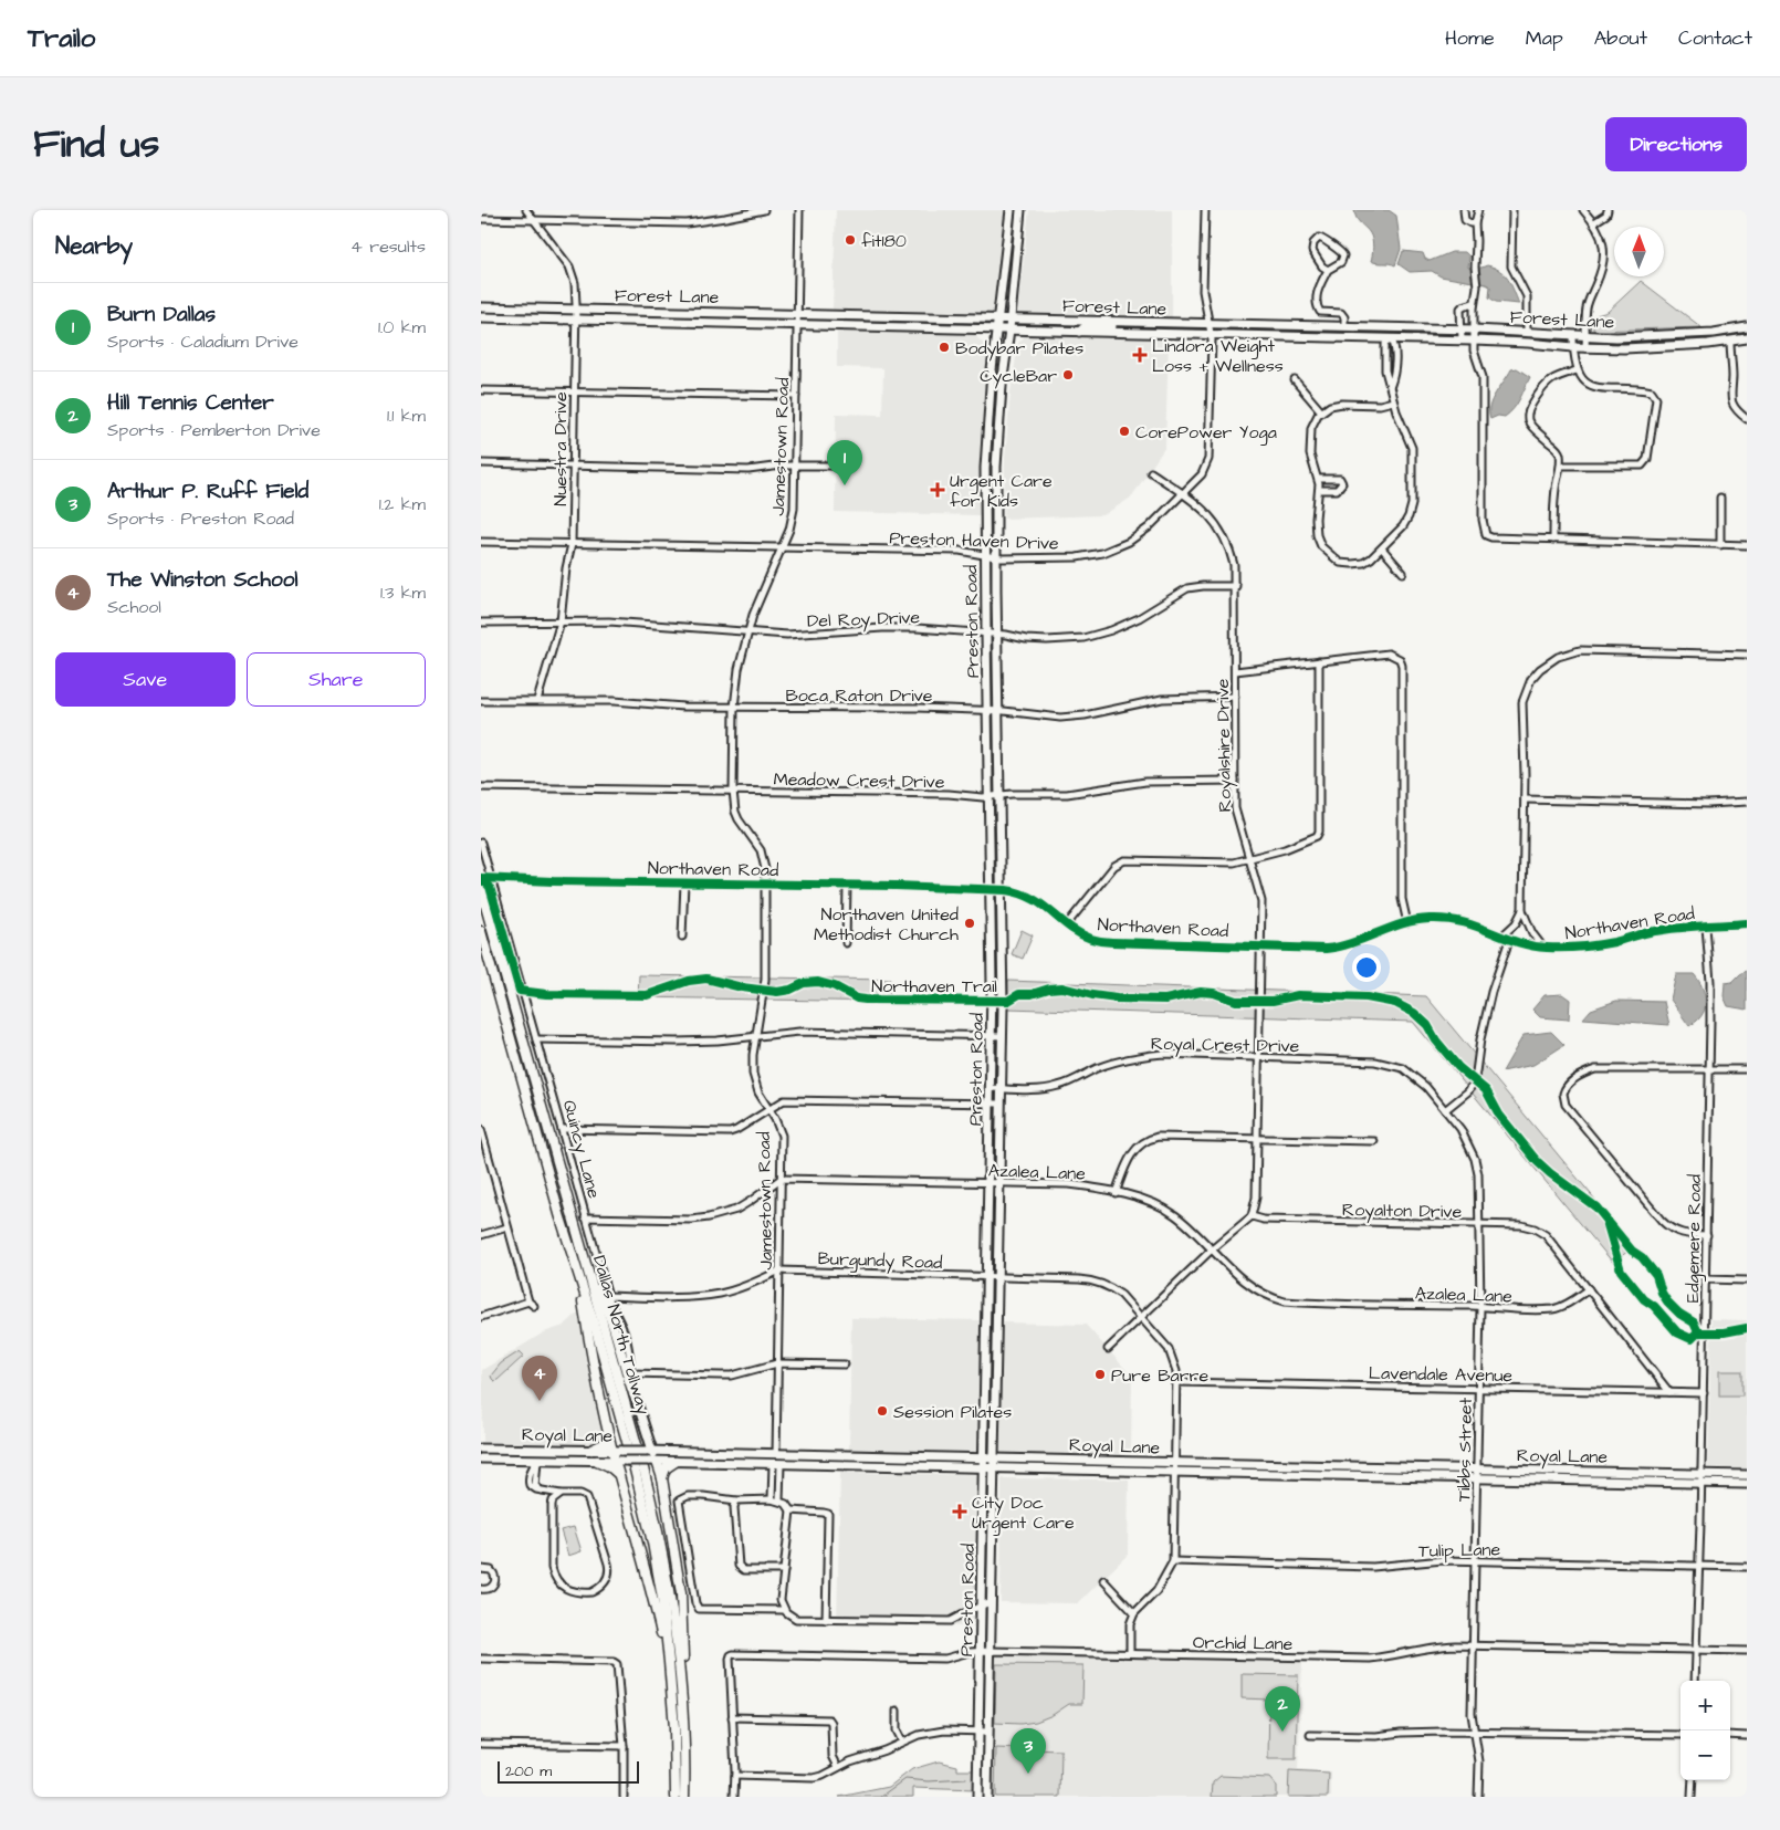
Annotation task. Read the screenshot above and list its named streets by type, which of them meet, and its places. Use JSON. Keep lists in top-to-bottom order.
{
  "streets": {
    "highway": ["Dallas North Tollway"],
    "main road": [
      "Forest Lane",
      "Preston Road",
      "Quincy Lane",
      "Royal Lane"
    ],
    "street": [
      "Jamestown Road",
      "Nuestra Drive",
      "Preston Haven Drive",
      "Del Roy Drive",
      "Boca Raton Drive",
      "Royalshire Drive",
      "Meadow Crest Drive",
      "Northaven Road",
      "Royal Crest Drive",
      "Azalea Lane",
      "Royalton Drive",
      "Edgemere Road",
      "Burgundy Road",
      "Lavendale Avenue",
      "Tibbs Street",
      "Tulip Lane",
      "Orchid Lane"
    ],
    "cycle path": ["Northaven Trail"]
  },
  "crossings": [
    ["Forest Lane", "Jamestown Road"],
    ["Forest Lane", "Nuestra Drive"],
    ["Forest Lane", "Preston Haven Drive"],
    ["Forest Lane", "Preston Road"],
    ["Jamestown Road", "Preston Haven Drive"],
    ["Jamestown Road", "Del Roy Drive"],
    ["Jamestown Road", "Boca Raton Drive"],
    ["Jamestown Road", "Meadow Crest Drive"],
    ["Jamestown Road", "Northaven Road"],
    ["Jamestown Road", "Azalea Lane"],
    ["Jamestown Road", "Burgundy Road"],
    ["Jamestown Road", "Royal Lane"],
    ["Nuestra Drive", "Preston Haven Drive"],
    ["Nuestra Drive", "Del Roy Drive"],
    ["Nuestra Drive", "Boca Raton Drive"],
    ["Preston Haven Drive", "Preston Road"],
    ["Preston Haven Drive", "Royalshire Drive"],
    ["Del Roy Drive", "Preston Road"],
    ["Del Roy Drive", "Royalshire Drive"],
    ["Preston Road", "Boca Raton Drive"],
    ["Preston Road", "Meadow Crest Drive"],
    ["Preston Road", "Northaven Road"],
    ["Preston Road", "Royal Crest Drive"],
    ["Preston Road", "Azalea Lane"],
    ["Preston Road", "Burgundy Road"],
    ["Preston Road", "Royal Lane"],
    ["Preston Road", "Orchid Lane"],
    ["Boca Raton Drive", "Royalshire Drive"],
    ["Royalshire Drive", "Meadow Crest Drive"],
    ["Royalshire Drive", "Northaven Road"],
    ["Royalshire Drive", "Royal Crest Drive"],
    ["Royalshire Drive", "Royalton Drive"],
    ["Northaven Road", "Quincy Lane"],
    ["Northaven Road", "Edgemere Road"],
    ["Royal Crest Drive", "Tibbs Street"],
    ["Quincy Lane", "Burgundy Road"],
    ["Quincy Lane", "Royal Lane"],
    ["Azalea Lane", "Royalton Drive"],
    ["Azalea Lane", "Tibbs Street"],
    ["Royalton Drive", "Lavendale Avenue"],
    ["Royalton Drive", "Tibbs Street"],
    ["Edgemere Road", "Lavendale Avenue"],
    ["Edgemere Road", "Royal Lane"],
    ["Edgemere Road", "Tulip Lane"],
    ["Edgemere Road", "Orchid Lane"],
    ["Burgundy Road", "Lavendale Avenue"],
    ["Burgundy Road", "Royal Lane"],
    ["Burgundy Road", "Tulip Lane"],
    ["Lavendale Avenue", "Tibbs Street"],
    ["Royal Lane", "Tibbs Street"],
    ["Tibbs Street", "Tulip Lane"],
    ["Tibbs Street", "Orchid Lane"]
  ],
  "places": {
    "other": [
      "fit180",
      "Bodybar Pilates",
      "CycleBar",
      "CorePower Yoga",
      "Northaven United Methodist Church",
      "Pure Barre",
      "Session Pilates"
    ],
    "health": ["Lindora Weight Loss + Wellness", "Urgent Care for Kids", "City Doc Urgent Care"]
  },
  "scale_bar": "200 m",
  "north": "top",
  "page": {
    "header": "Trailo",
    "nav": [
      "Home",
      "Map",
      "About",
      "Contact"
    ],
    "title": "Find us",
    "buttons": [
      "Directions",
      ["Save", "Share"]
    ],
    "heading": ["Nearby", "4 results"],
    "list": [
      {
        "mark": "1",
        "name": "Burn Dallas",
        "note": "Sports · Caladium Drive",
        "value": "1.0 km"
      },
      {
        "mark": "2",
        "name": "Hill Tennis Center",
        "note": "Sports · Pemberton Drive",
        "value": "1.1 km"
      },
      {
        "mark": "3",
        "name": "Arthur P. Ruff Field",
        "note": "Sports · Preston Road",
        "value": "1.2 km"
      },
      {
        "mark": "4",
        "name": "The Winston School",
        "note": "School",
        "value": "1.3 km"
      }
    ],
    "pins": [
      "1",
      "4",
      "2",
      "3"
    ],
    "map_buttons": ["+", "−"],
    "scale": "200 m"
  }
}
